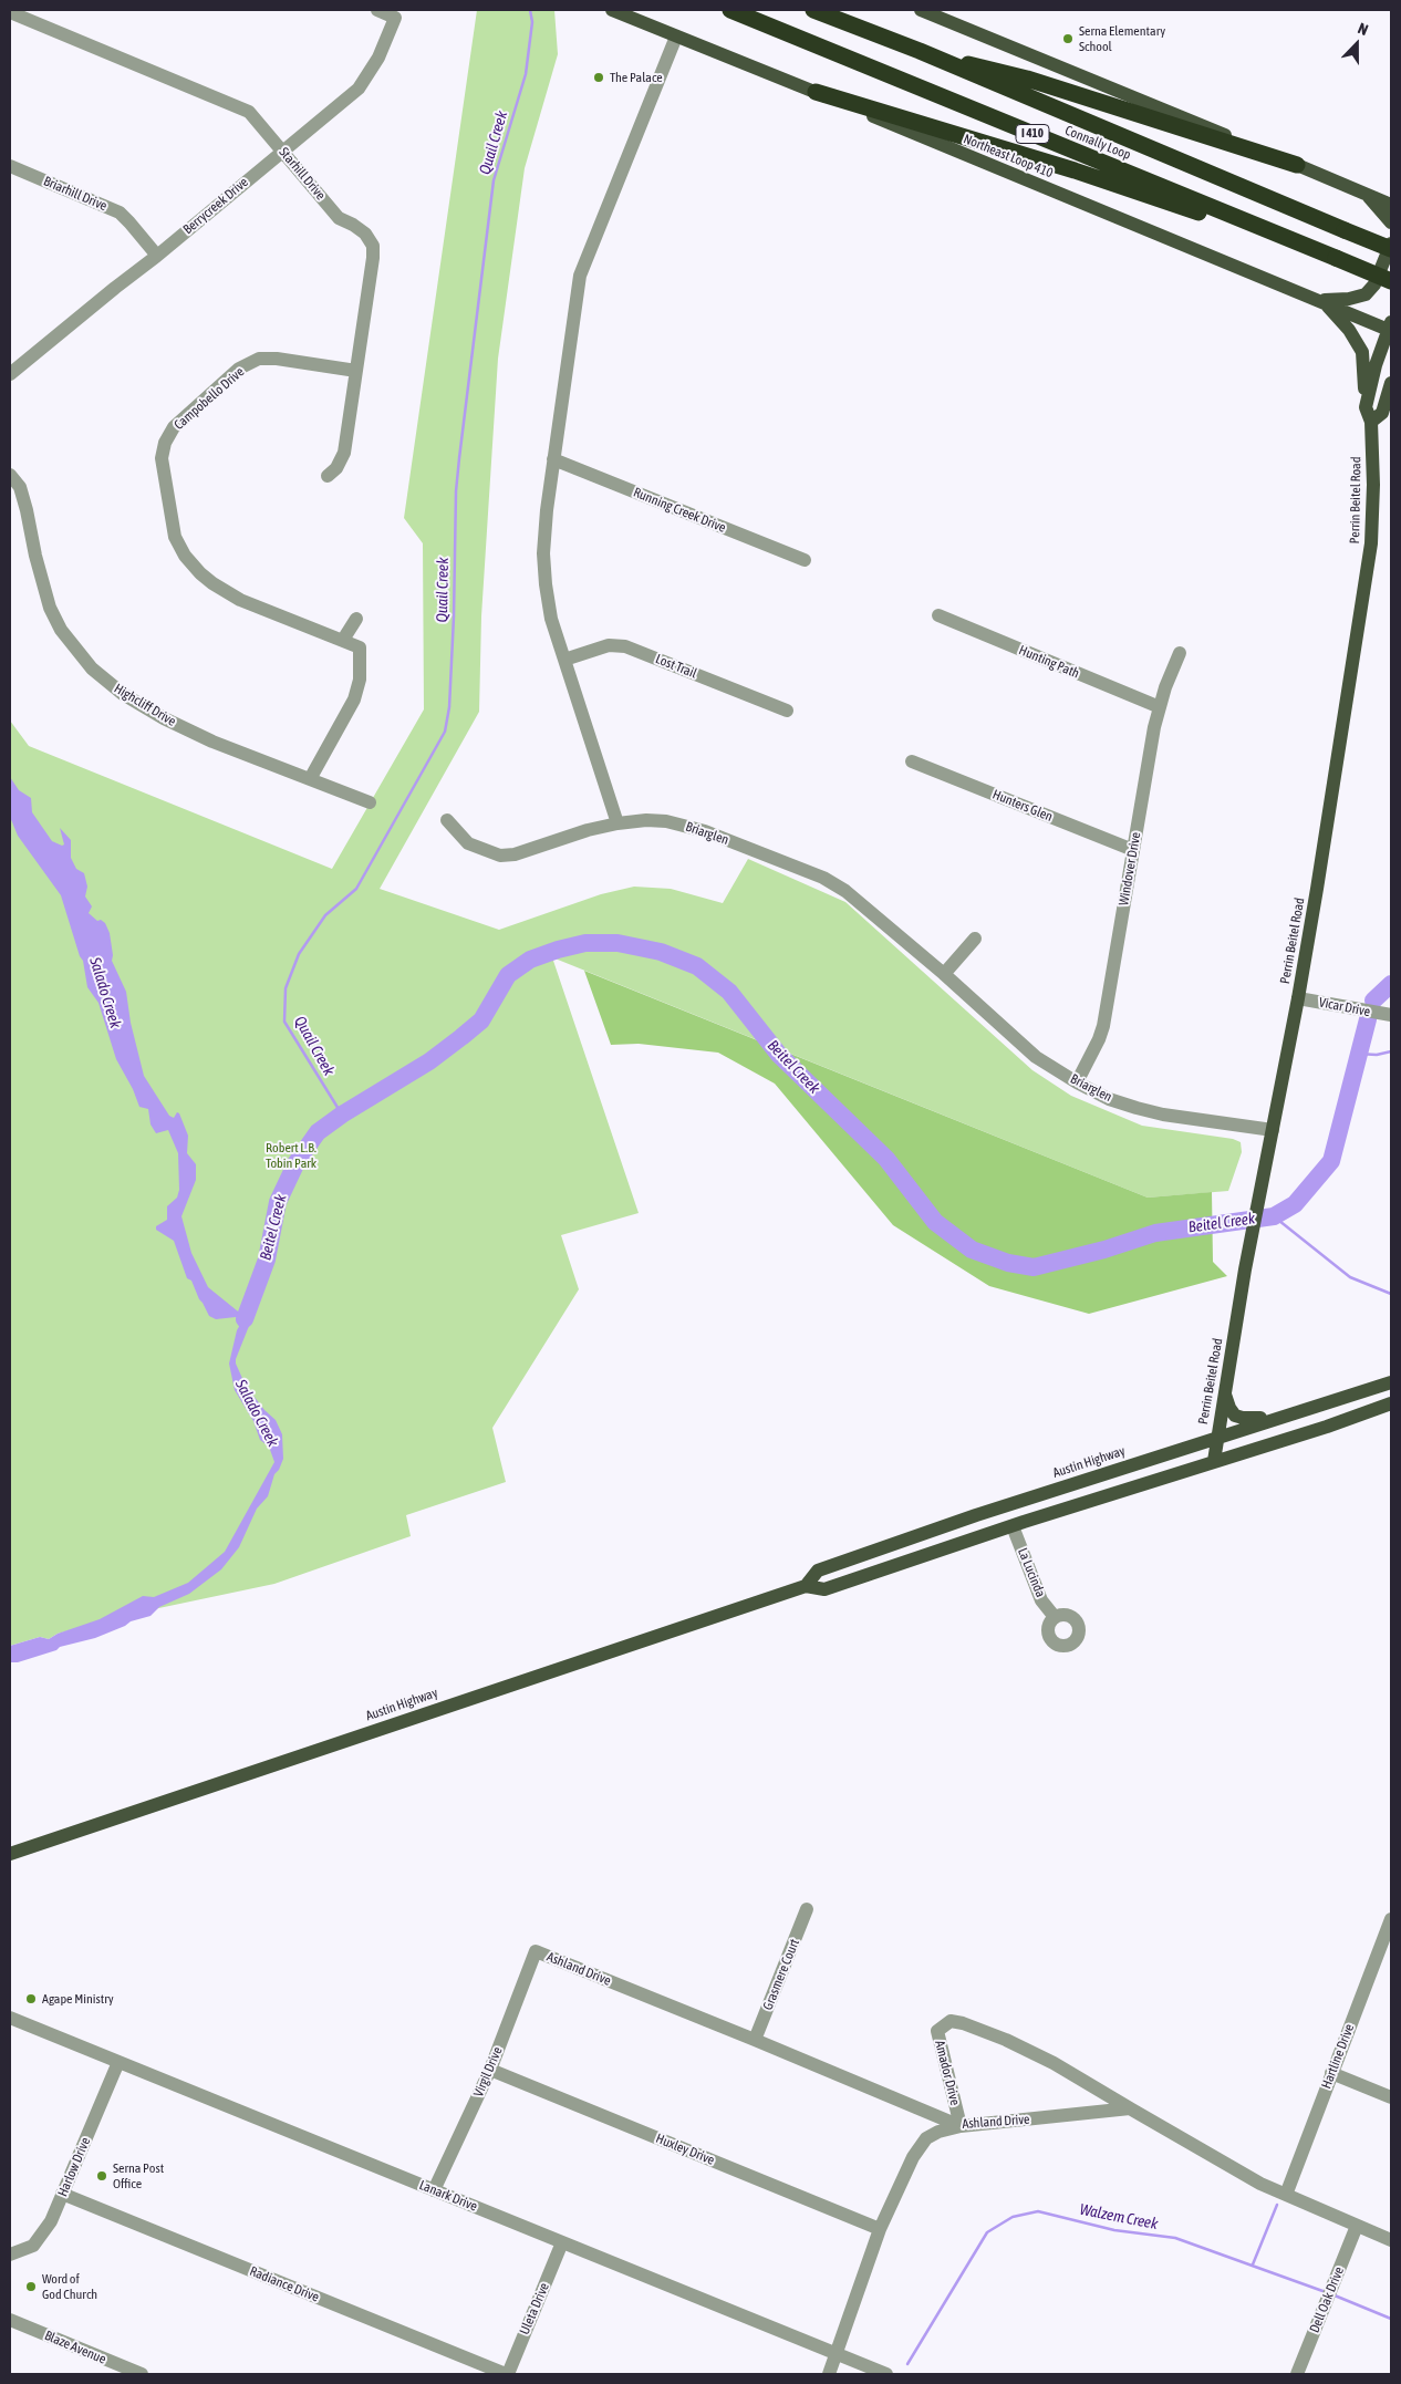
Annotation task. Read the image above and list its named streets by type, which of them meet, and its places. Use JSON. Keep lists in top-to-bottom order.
{
  "streets": {
    "highway": ["I 410", "Connally Loop"],
    "main road": ["Northeast Loop 410", "Perrin Beitel Road", "Austin Highway"],
    "street": [
      "Starhill Drive",
      "Briarhill Drive",
      "Berrycreek Drive",
      "Campobello Drive",
      "Running Creek Drive",
      "Hunting Path",
      "Lost Trail",
      "Highcliff Drive",
      "Hunters Glen",
      "Briarglen",
      "Windover Drive",
      "Vicar Drive",
      "La Lucinda",
      "Ashland Drive",
      "Grasmere Court",
      "Hartline Drive",
      "Virgil Drive",
      "Amador Drive",
      "Huxley Drive",
      "Harlow Drive",
      "Lanark Drive",
      "Radiance Drive",
      "Dell Oak Drive",
      "Uleta Drive",
      "Blaze Avenue"
    ]
  },
  "crossings": [
    ["Northeast Loop 410", "Perrin Beitel Road"],
    ["Starhill Drive", "Berrycreek Drive"],
    ["Starhill Drive", "Campobello Drive"],
    ["Briarhill Drive", "Berrycreek Drive"],
    ["Campobello Drive", "Highcliff Drive"],
    ["Perrin Beitel Road", "Briarglen"],
    ["Perrin Beitel Road", "Vicar Drive"],
    ["Perrin Beitel Road", "Austin Highway"],
    ["Hunting Path", "Windover Drive"],
    ["Hunters Glen", "Windover Drive"],
    ["Briarglen", "Windover Drive"],
    ["Austin Highway", "La Lucinda"],
    ["Ashland Drive", "Grasmere Court"],
    ["Ashland Drive", "Virgil Drive"],
    ["Ashland Drive", "Amador Drive"],
    ["Virgil Drive", "Huxley Drive"],
    ["Virgil Drive", "Lanark Drive"],
    ["Harlow Drive", "Lanark Drive"],
    ["Harlow Drive", "Radiance Drive"],
    ["Lanark Drive", "Uleta Drive"],
    ["Radiance Drive", "Uleta Drive"]
  ],
  "water": [
    "Quail Creek",
    "Salado Creek",
    "Beitel Creek",
    "Walzem Creek"
  ],
  "parks": ["Robert L.B. Tobin Park"],
  "places": [
    "Serna Elementary School",
    "The Palace",
    "Agape Ministry",
    "Serna Post Office",
    "Word of God Church"
  ],
  "north": "top"
}
